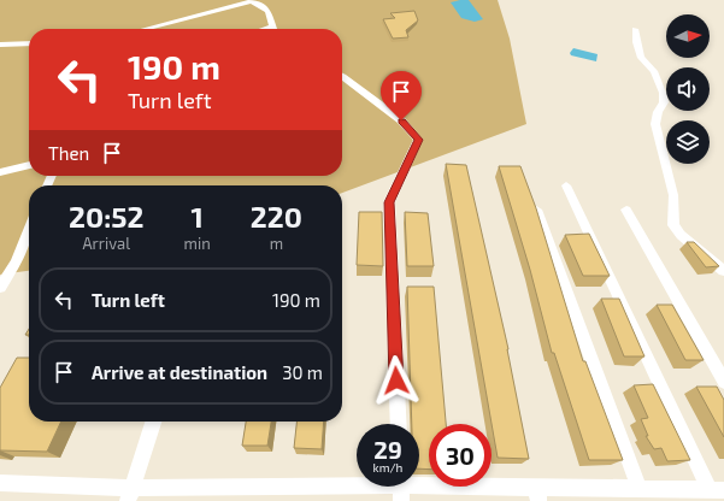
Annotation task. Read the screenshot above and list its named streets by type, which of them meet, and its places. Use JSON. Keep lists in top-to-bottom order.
{
  "north": "right",
  "page": {
    "turn": ["190 m", "Turn left"],
    "then": "Then",
    "eta": [
      "20:52",
      "Arrival",
      "1",
      "min",
      "220",
      "m"
    ],
    "list": [
      {
        "name": "Turn left",
        "value": "190 m"
      },
      {
        "name": "Arrive at destination",
        "value": "30 m"
      }
    ],
    "speed": "29 km/h",
    "limit": "30"
  }
}
